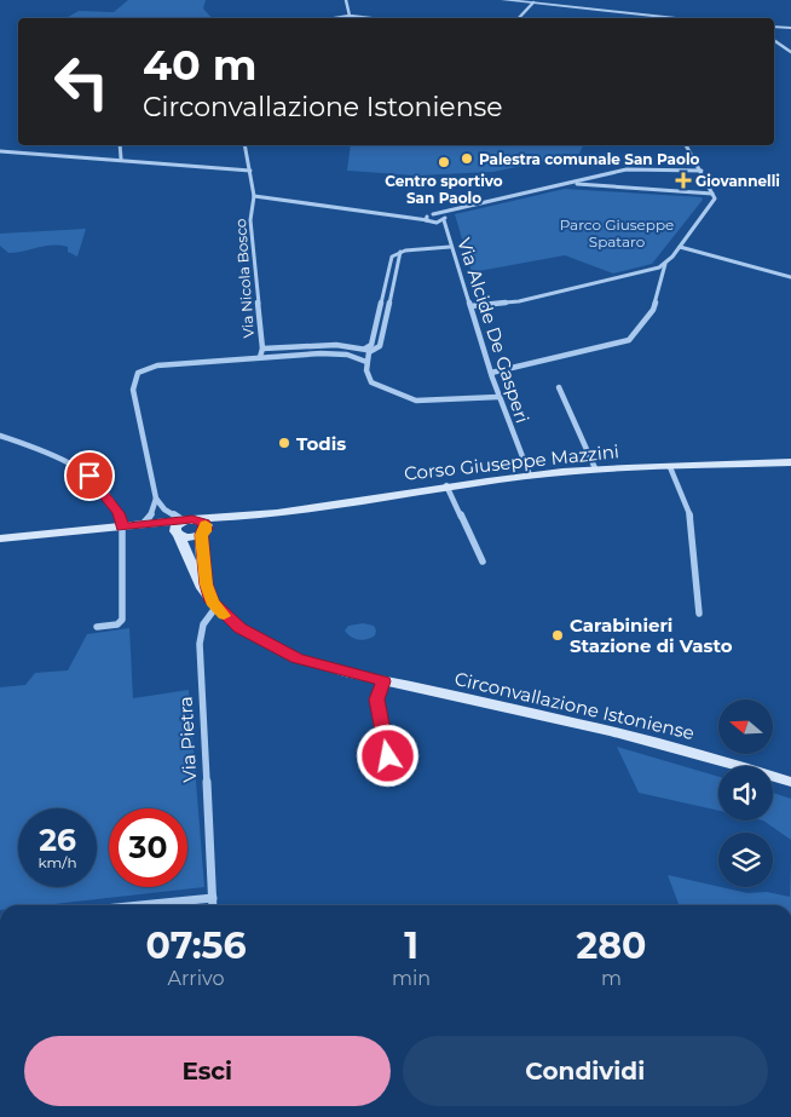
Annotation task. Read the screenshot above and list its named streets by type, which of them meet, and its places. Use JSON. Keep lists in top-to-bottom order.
{
  "streets": {
    "main road": ["Corso Giuseppe Mazzini", "Circonvallazione Istoniense"],
    "street": ["Via Nicola Bosco", "Via Alcide De Gasperi", "Via Pietra"]
  },
  "crossings": [
    ["Via Alcide De Gasperi", "Corso Giuseppe Mazzini"],
    ["Circonvallazione Istoniense", "Via Pietra"]
  ],
  "parks": ["Parco Giuseppe Spataro"],
  "places": {
    "other": [
      "Palestra comunale San Paolo",
      "Centro sportivo San Paolo",
      "Todis",
      "Carabinieri Stazione di Vasto"
    ],
    "health": ["Giovannelli"]
  },
  "north": "left",
  "page": {
    "turn": ["40 m", "Circonvallazione Istoniense"],
    "speed": "26 km/h",
    "limit": "30",
    "eta": [
      "07:56",
      "Arrivo",
      "1",
      "min",
      "280",
      "m"
    ],
    "buttons": ["Esci", "Condividi"]
  }
}
